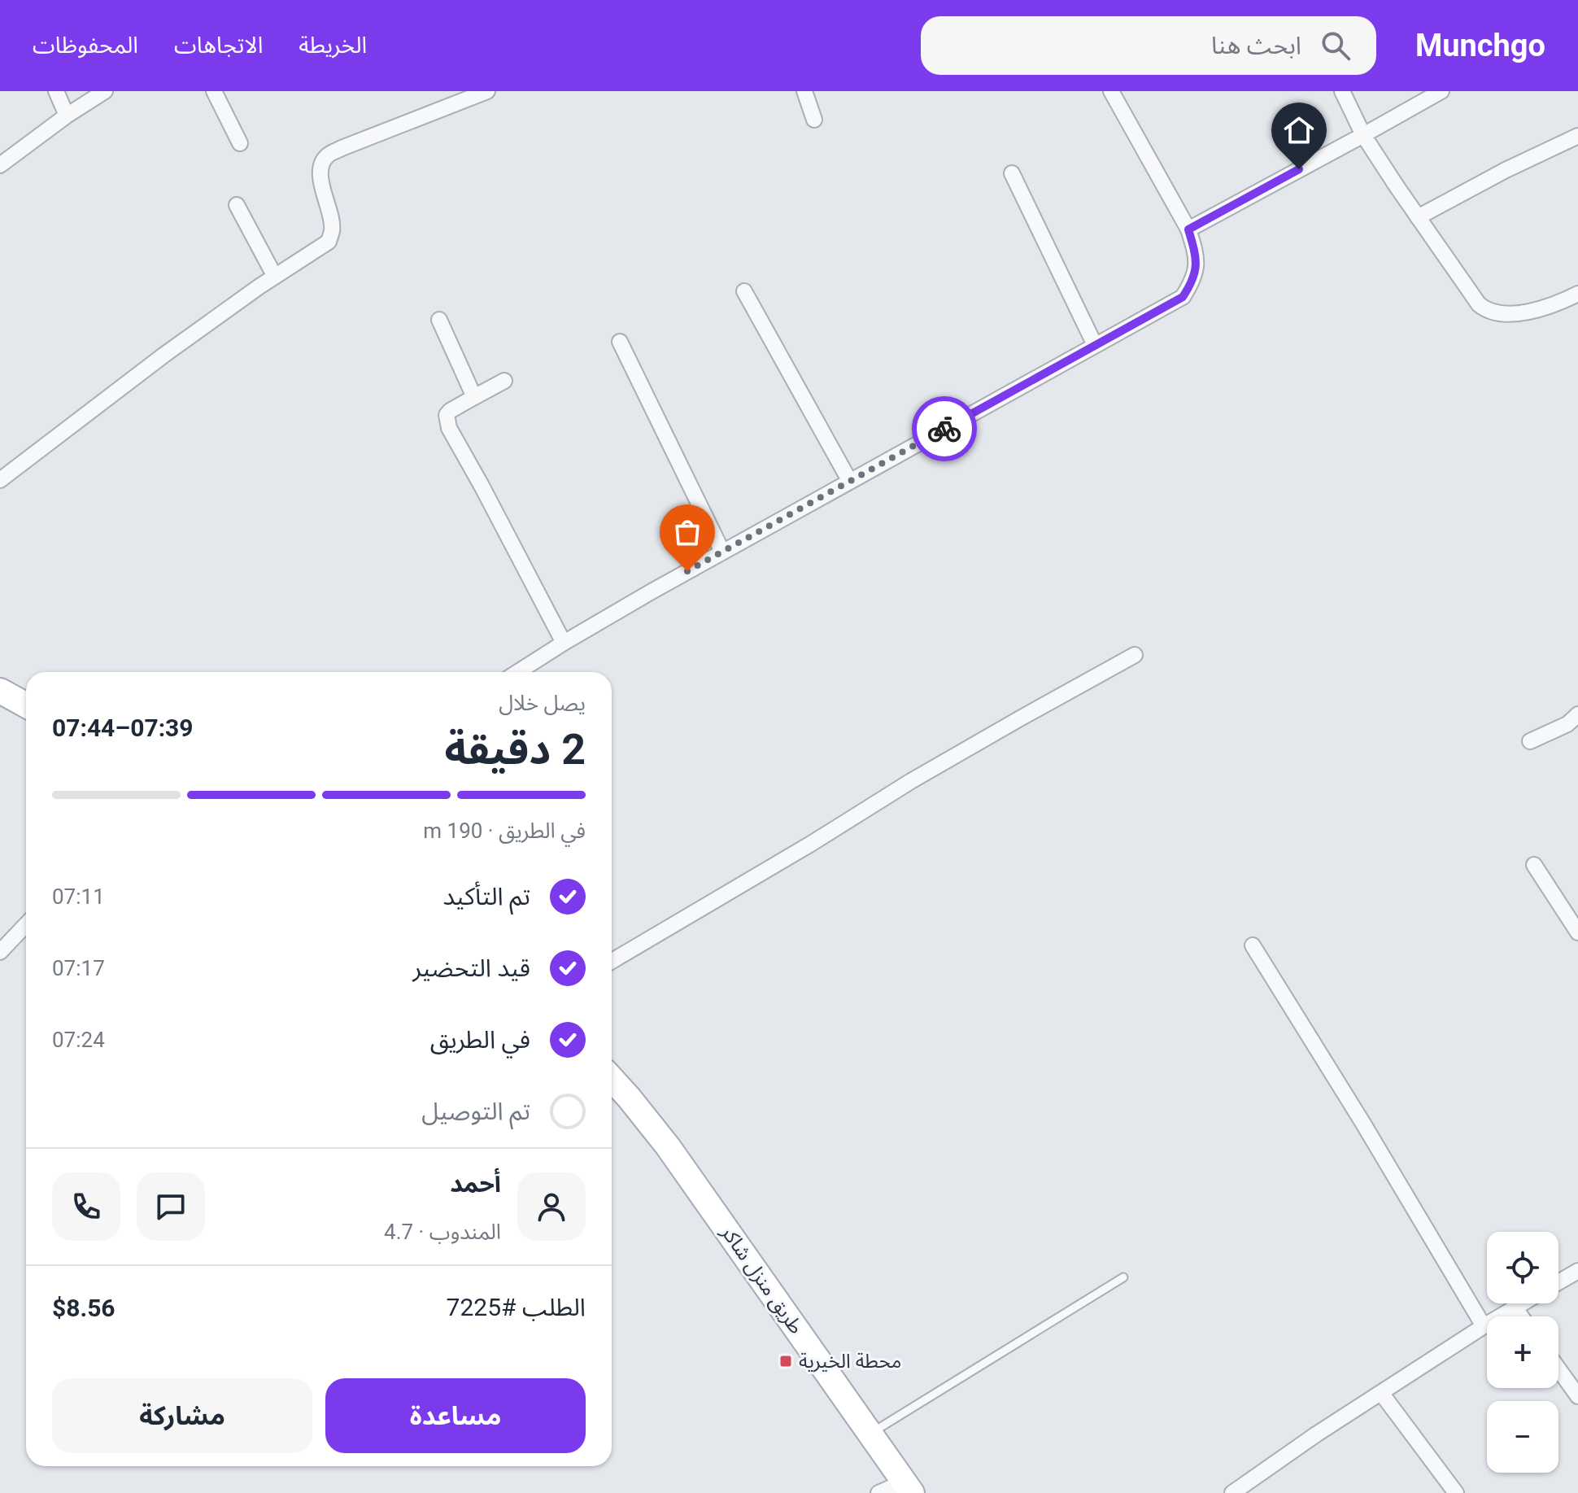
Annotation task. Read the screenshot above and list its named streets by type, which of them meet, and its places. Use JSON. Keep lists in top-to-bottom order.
{
  "streets": {
    "main road": ["طريق منزل شاكر"]
  },
  "places": {
    "transit": ["محطة الخيرية"]
  },
  "page": {
    "header": "Munchgo",
    "search": "ابحث هنا",
    "nav": ["الخريطة", "الاتجاهات", "المحفوظات"],
    "heading": ["2 دقيقة", "يصل خلال", "07:39–07:44"],
    "panel": [
      "أحمد",
      "المندوب · 4.7",
      "الطلب #7225",
      "$8.56"
    ],
    "bar": "في الطريق · 190 m",
    "list": [
      ["تم التأكيد", "07:11"],
      ["قيد التحضير", "07:17"],
      ["في الطريق", "07:24"],
      "تم التوصيل"
    ],
    "map_buttons": ["+", "−"],
    "buttons": ["مساعدة", "مشاركة"]
  }
}
